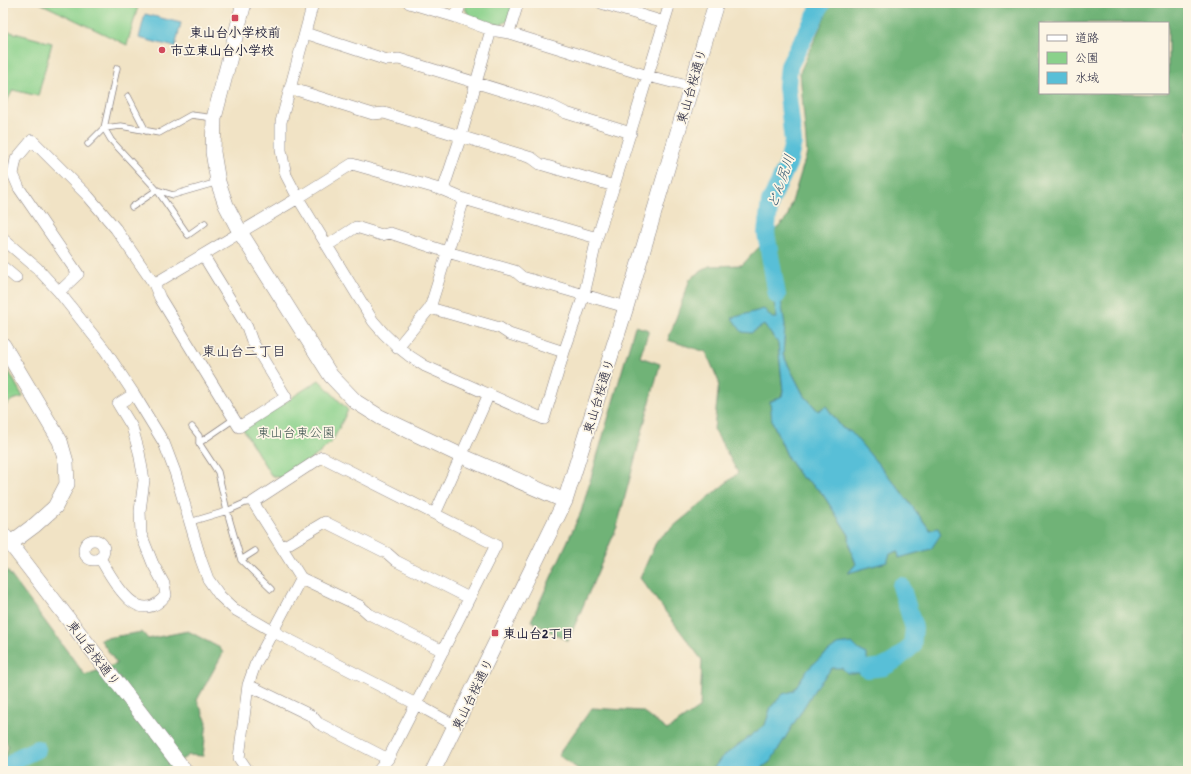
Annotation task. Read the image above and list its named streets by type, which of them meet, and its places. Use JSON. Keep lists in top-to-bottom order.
{
  "streets": {
    "street": ["東山台桜通り"]
  },
  "districts": ["東山台二丁目"],
  "water": ["どん尻川"],
  "parks": ["東山台東公園"],
  "places": {
    "transit": ["東山台小学校前", "東山台2丁目"],
    "other": ["市立東山台小学校"]
  },
  "legend": ["道路", "公園", "水域"]
}
